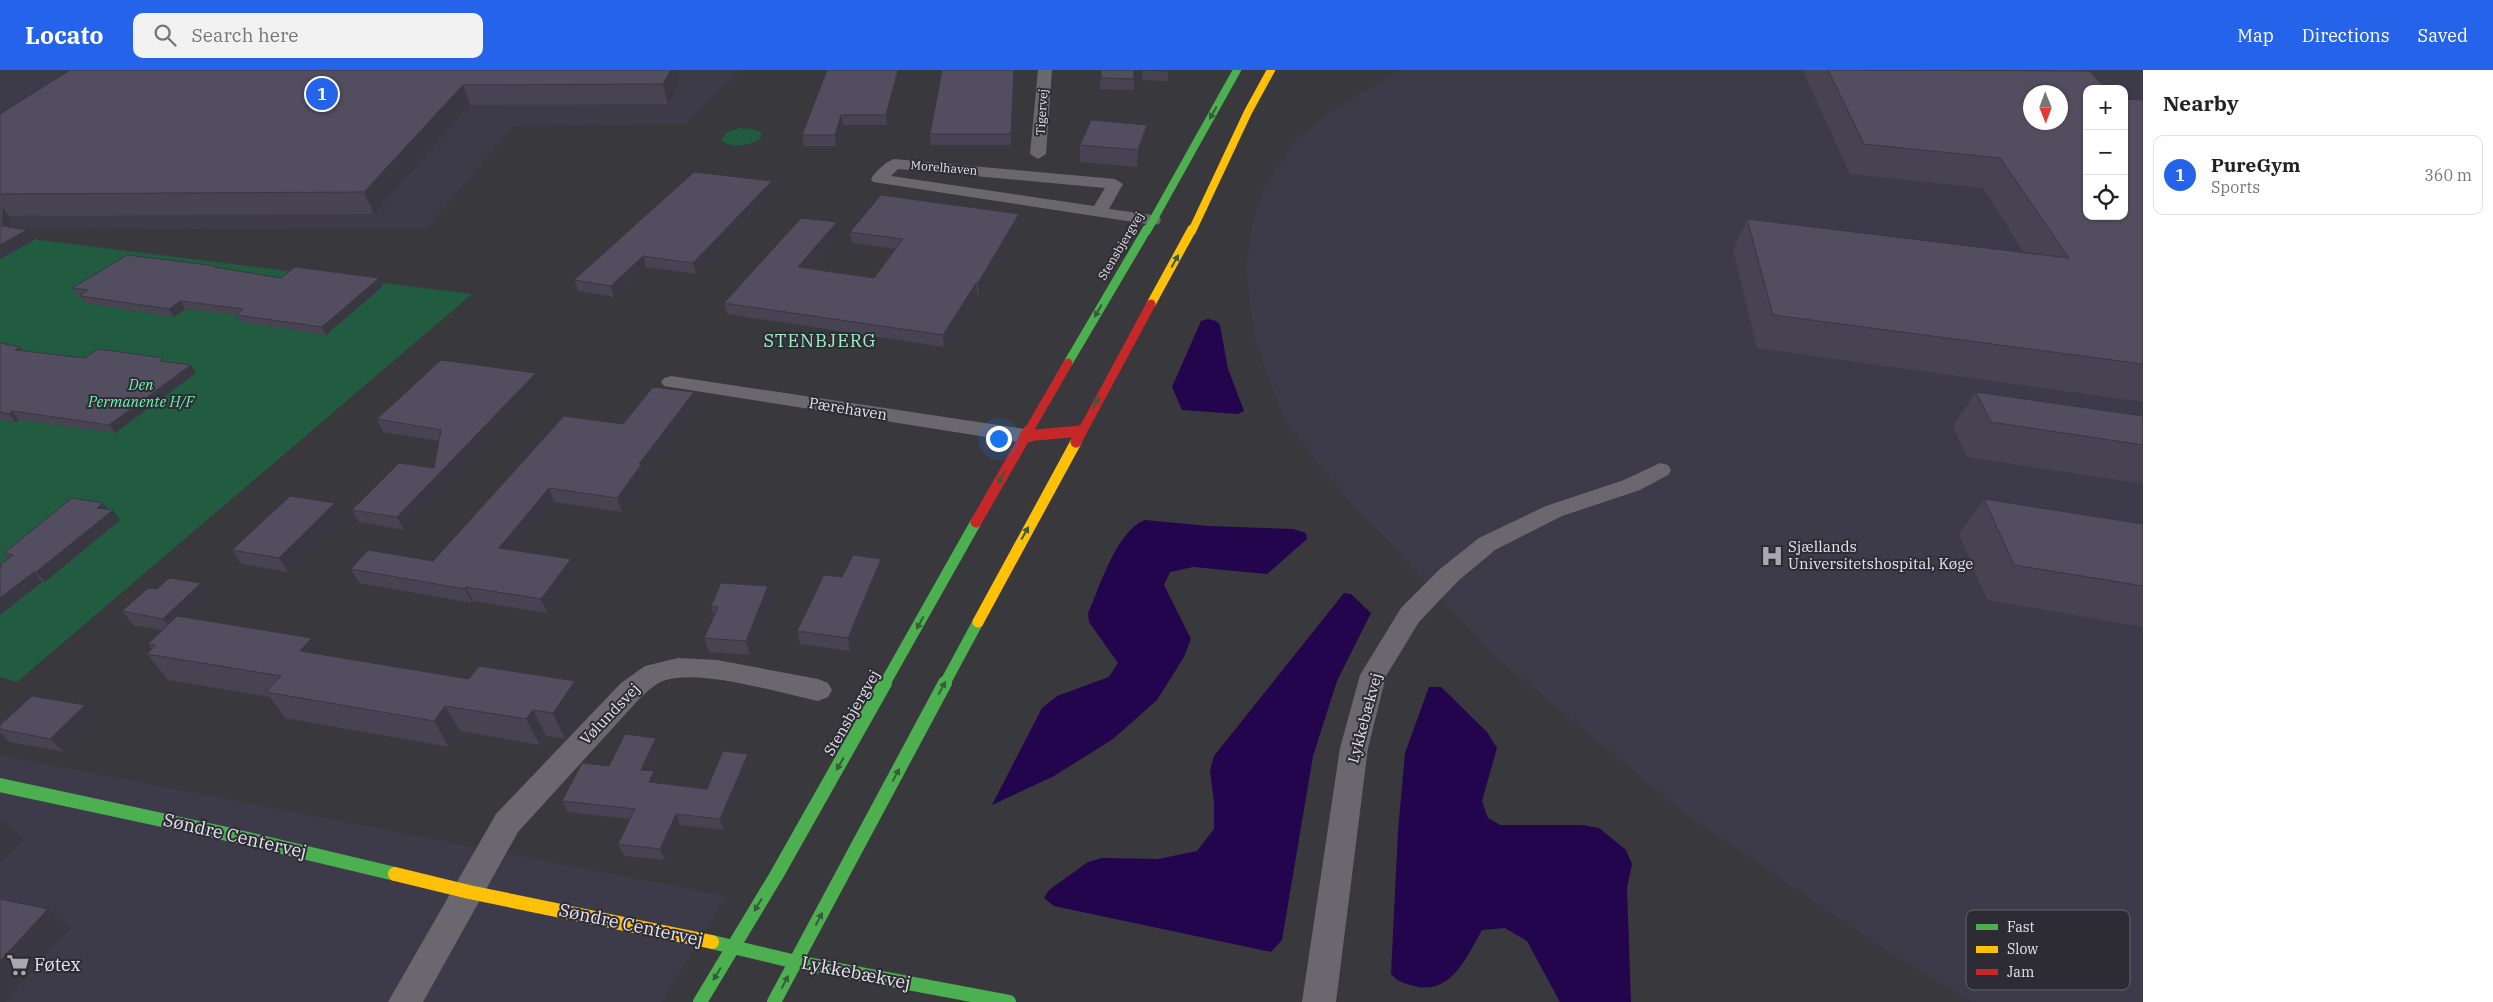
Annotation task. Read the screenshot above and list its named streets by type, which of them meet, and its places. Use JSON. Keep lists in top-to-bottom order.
{
  "streets": {
    "street": [
      "Tigervej",
      "Morelhaven",
      "Stensbjergvej",
      "Pærehaven",
      "Vølundsvej",
      "Lykkebækvej",
      "Søndre Centervej"
    ]
  },
  "crossings": [
    ["Morelhaven", "Stensbjergvej"],
    ["Stensbjergvej", "Pærehaven"],
    ["Stensbjergvej", "Lykkebækvej"],
    ["Stensbjergvej", "Søndre Centervej"],
    ["Vølundsvej", "Søndre Centervej"],
    ["Lykkebækvej", "Søndre Centervej"]
  ],
  "districts": ["STENBJERG"],
  "parks": ["Den Permanente H/F"],
  "places": {
    "hospital": ["Sjællands Universitetshospital, Køge"],
    "supermarket": ["Føtex"]
  },
  "legend": ["Fast", "Slow", "Jam"],
  "north": "bottom",
  "page": {
    "header": "Locato",
    "search": "Search here",
    "nav": ["Map", "Directions", "Saved"],
    "heading": "Nearby",
    "pins": "1",
    "map_buttons": ["+", "−"],
    "list": [
      {
        "mark": "1",
        "name": "PureGym",
        "note": "Sports",
        "value": "360 m"
      }
    ]
  }
}
